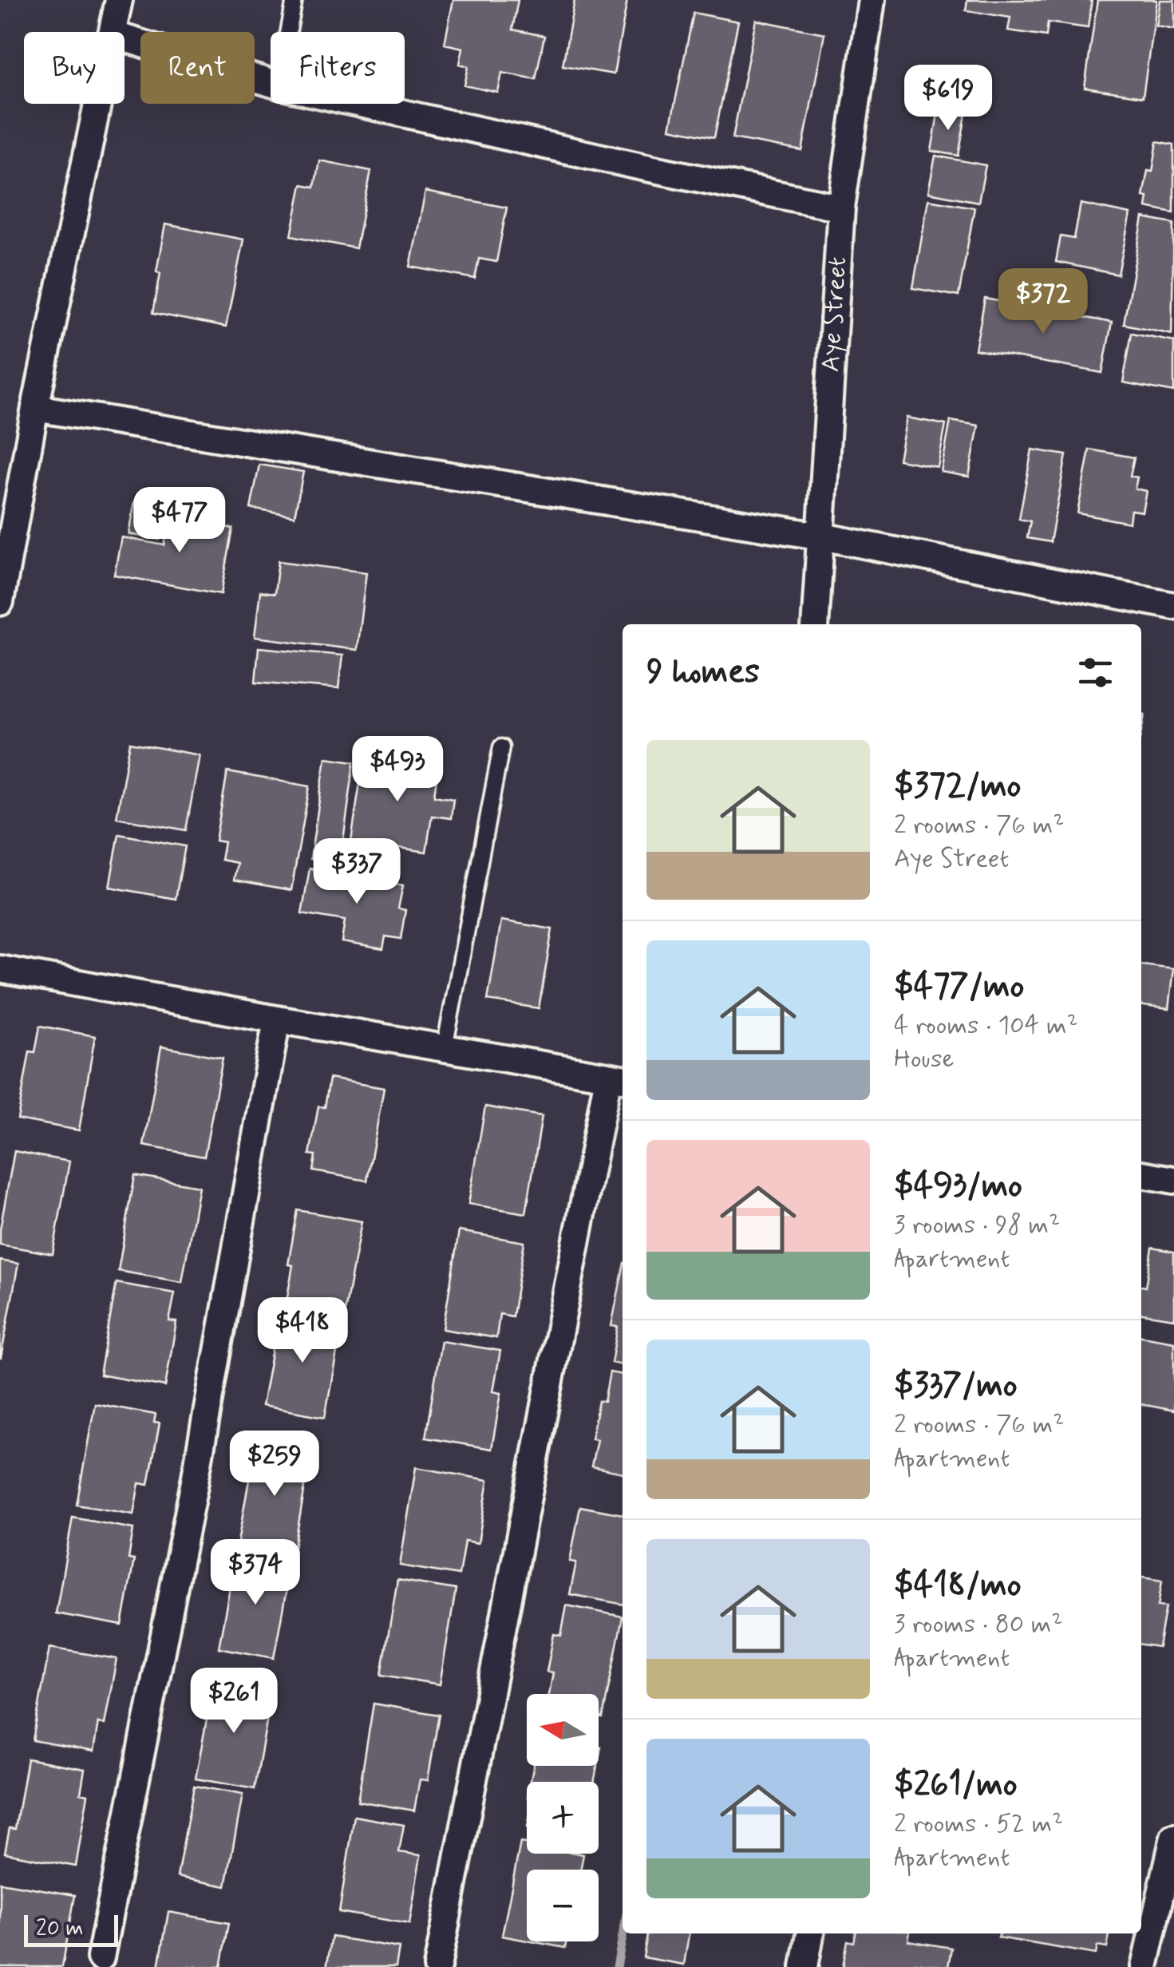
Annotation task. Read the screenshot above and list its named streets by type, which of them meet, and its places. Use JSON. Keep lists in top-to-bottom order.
{
  "streets": {
    "street": ["Aye Street"]
  },
  "scale_bar": "20 m",
  "north": "left",
  "page": {
    "chip": ["Buy", "Rent", "Filters"],
    "price": [
      "$619",
      "$372",
      "$477",
      "$493",
      "$337",
      "$418",
      "$259",
      "$374",
      "$261"
    ],
    "heading": "9 homes",
    "list": [
      {
        "name": "$372/mo",
        "note": "2 rooms · 76 m² · Aye Street"
      },
      {
        "name": "$477/mo",
        "note": "4 rooms · 104 m² · House"
      },
      {
        "name": "$493/mo",
        "note": "3 rooms · 98 m² · Apartment"
      },
      {
        "name": "$337/mo",
        "note": "2 rooms · 76 m² · Apartment"
      },
      {
        "name": "$418/mo",
        "note": "3 rooms · 80 m² · Apartment"
      },
      {
        "name": "$261/mo",
        "note": "2 rooms · 52 m² · Apartment"
      }
    ],
    "map_buttons": ["+", "−"],
    "scale": "20 m"
  }
}
